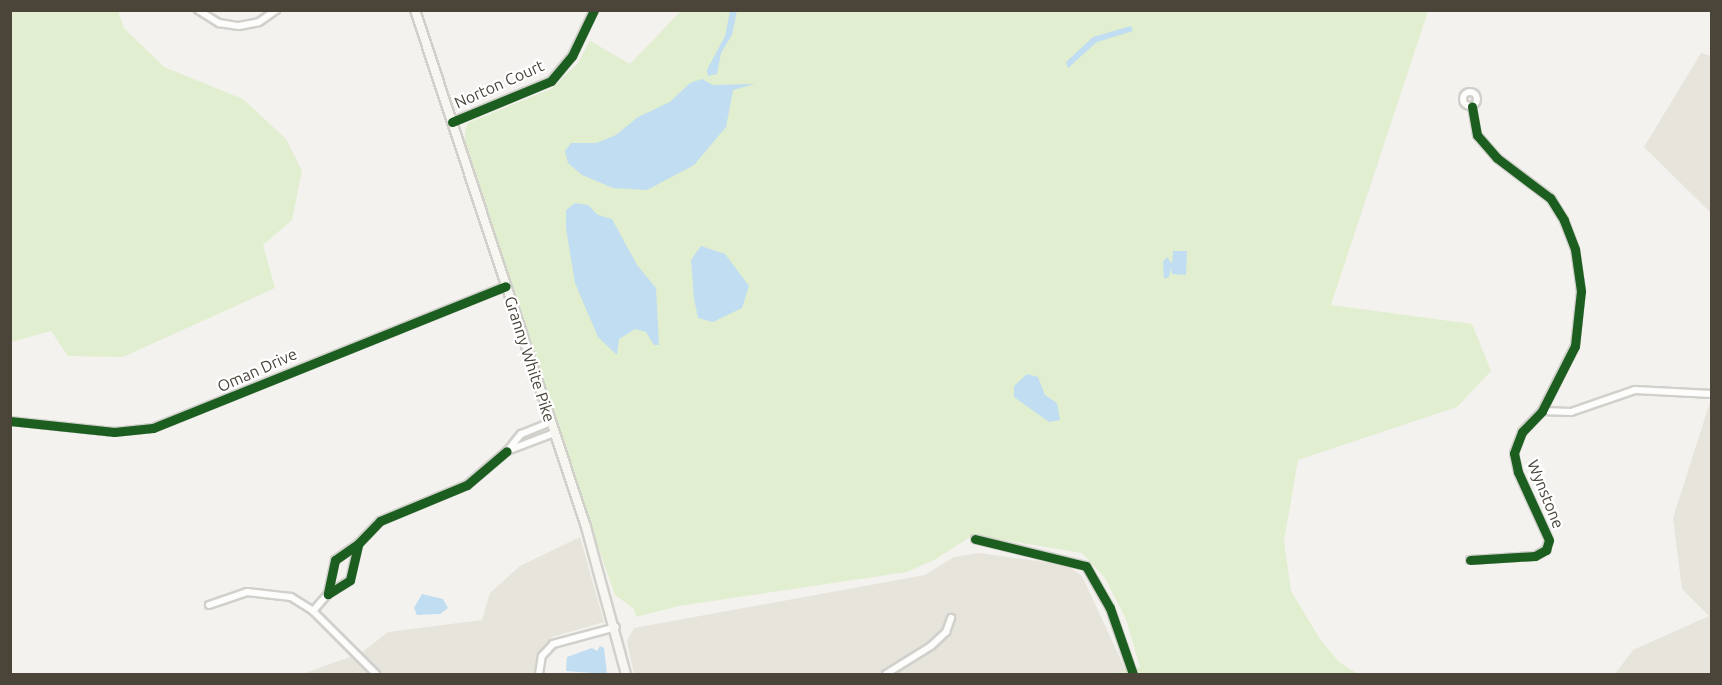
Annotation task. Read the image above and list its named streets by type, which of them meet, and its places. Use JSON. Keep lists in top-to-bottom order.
{
  "streets": {
    "main road": ["Granny White Pike"],
    "street": ["Norton Court", "Oman Drive", "Wynstone"]
  },
  "crossings": [
    ["Norton Court", "Granny White Pike"],
    ["Granny White Pike", "Oman Drive"]
  ]
}
